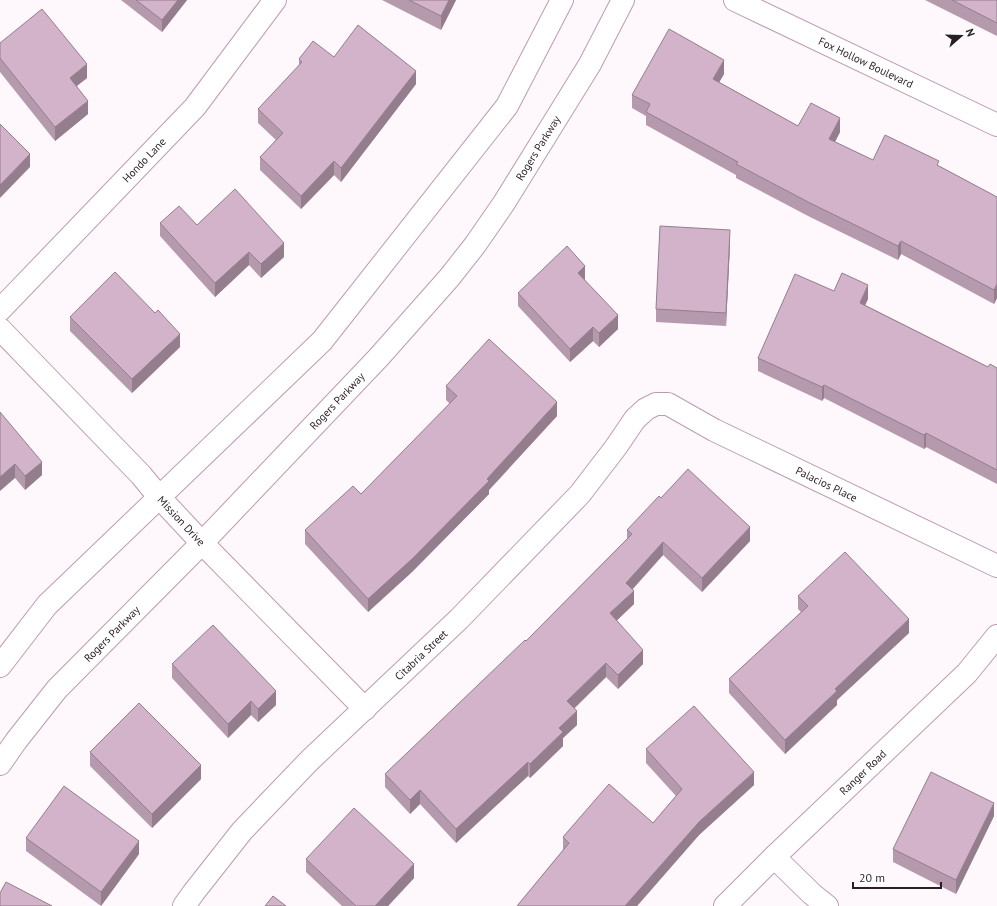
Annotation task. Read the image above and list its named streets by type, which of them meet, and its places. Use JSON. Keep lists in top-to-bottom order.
{
  "streets": {
    "street": [
      "Fox Hollow Boulevard",
      "Rogers Parkway",
      "Hondo Lane",
      "Palacios Place",
      "Mission Drive",
      "Citabria Street",
      "Ranger Road"
    ]
  },
  "crossings": [
    ["Rogers Parkway", "Mission Drive"],
    ["Palacios Place", "Citabria Street"],
    ["Mission Drive", "Citabria Street"]
  ],
  "scale_bar": "20 m",
  "north": "right"
}
